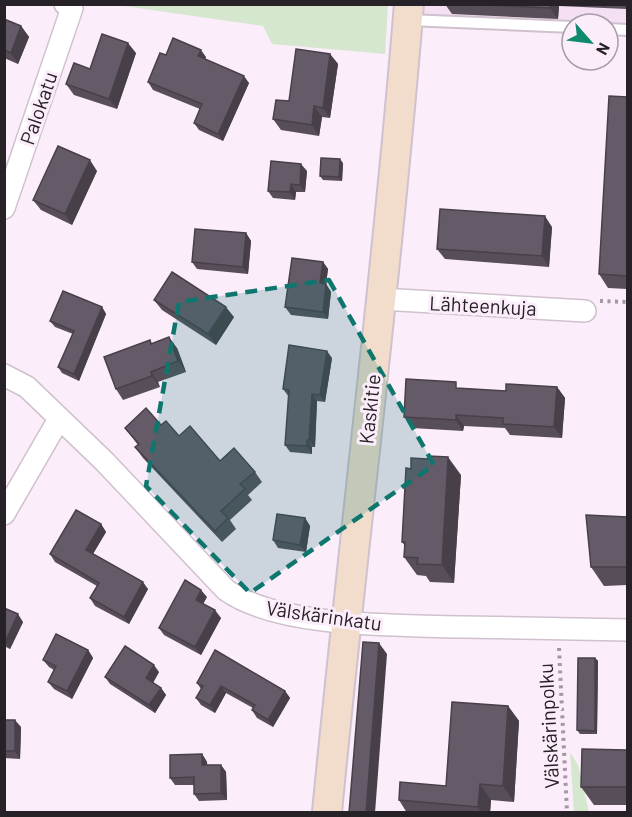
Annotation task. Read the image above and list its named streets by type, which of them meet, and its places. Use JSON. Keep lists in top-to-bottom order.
{
  "streets": {
    "street": [
      "Palokatu",
      "Lähteenkuja",
      "Kaskitie",
      "Välskärinkatu"
    ],
    "path": ["Välskärinpolku"]
  },
  "crossings": [
    ["Lähteenkuja", "Kaskitie"],
    ["Kaskitie", "Välskärinkatu"]
  ],
  "north": "bottom right"
}
